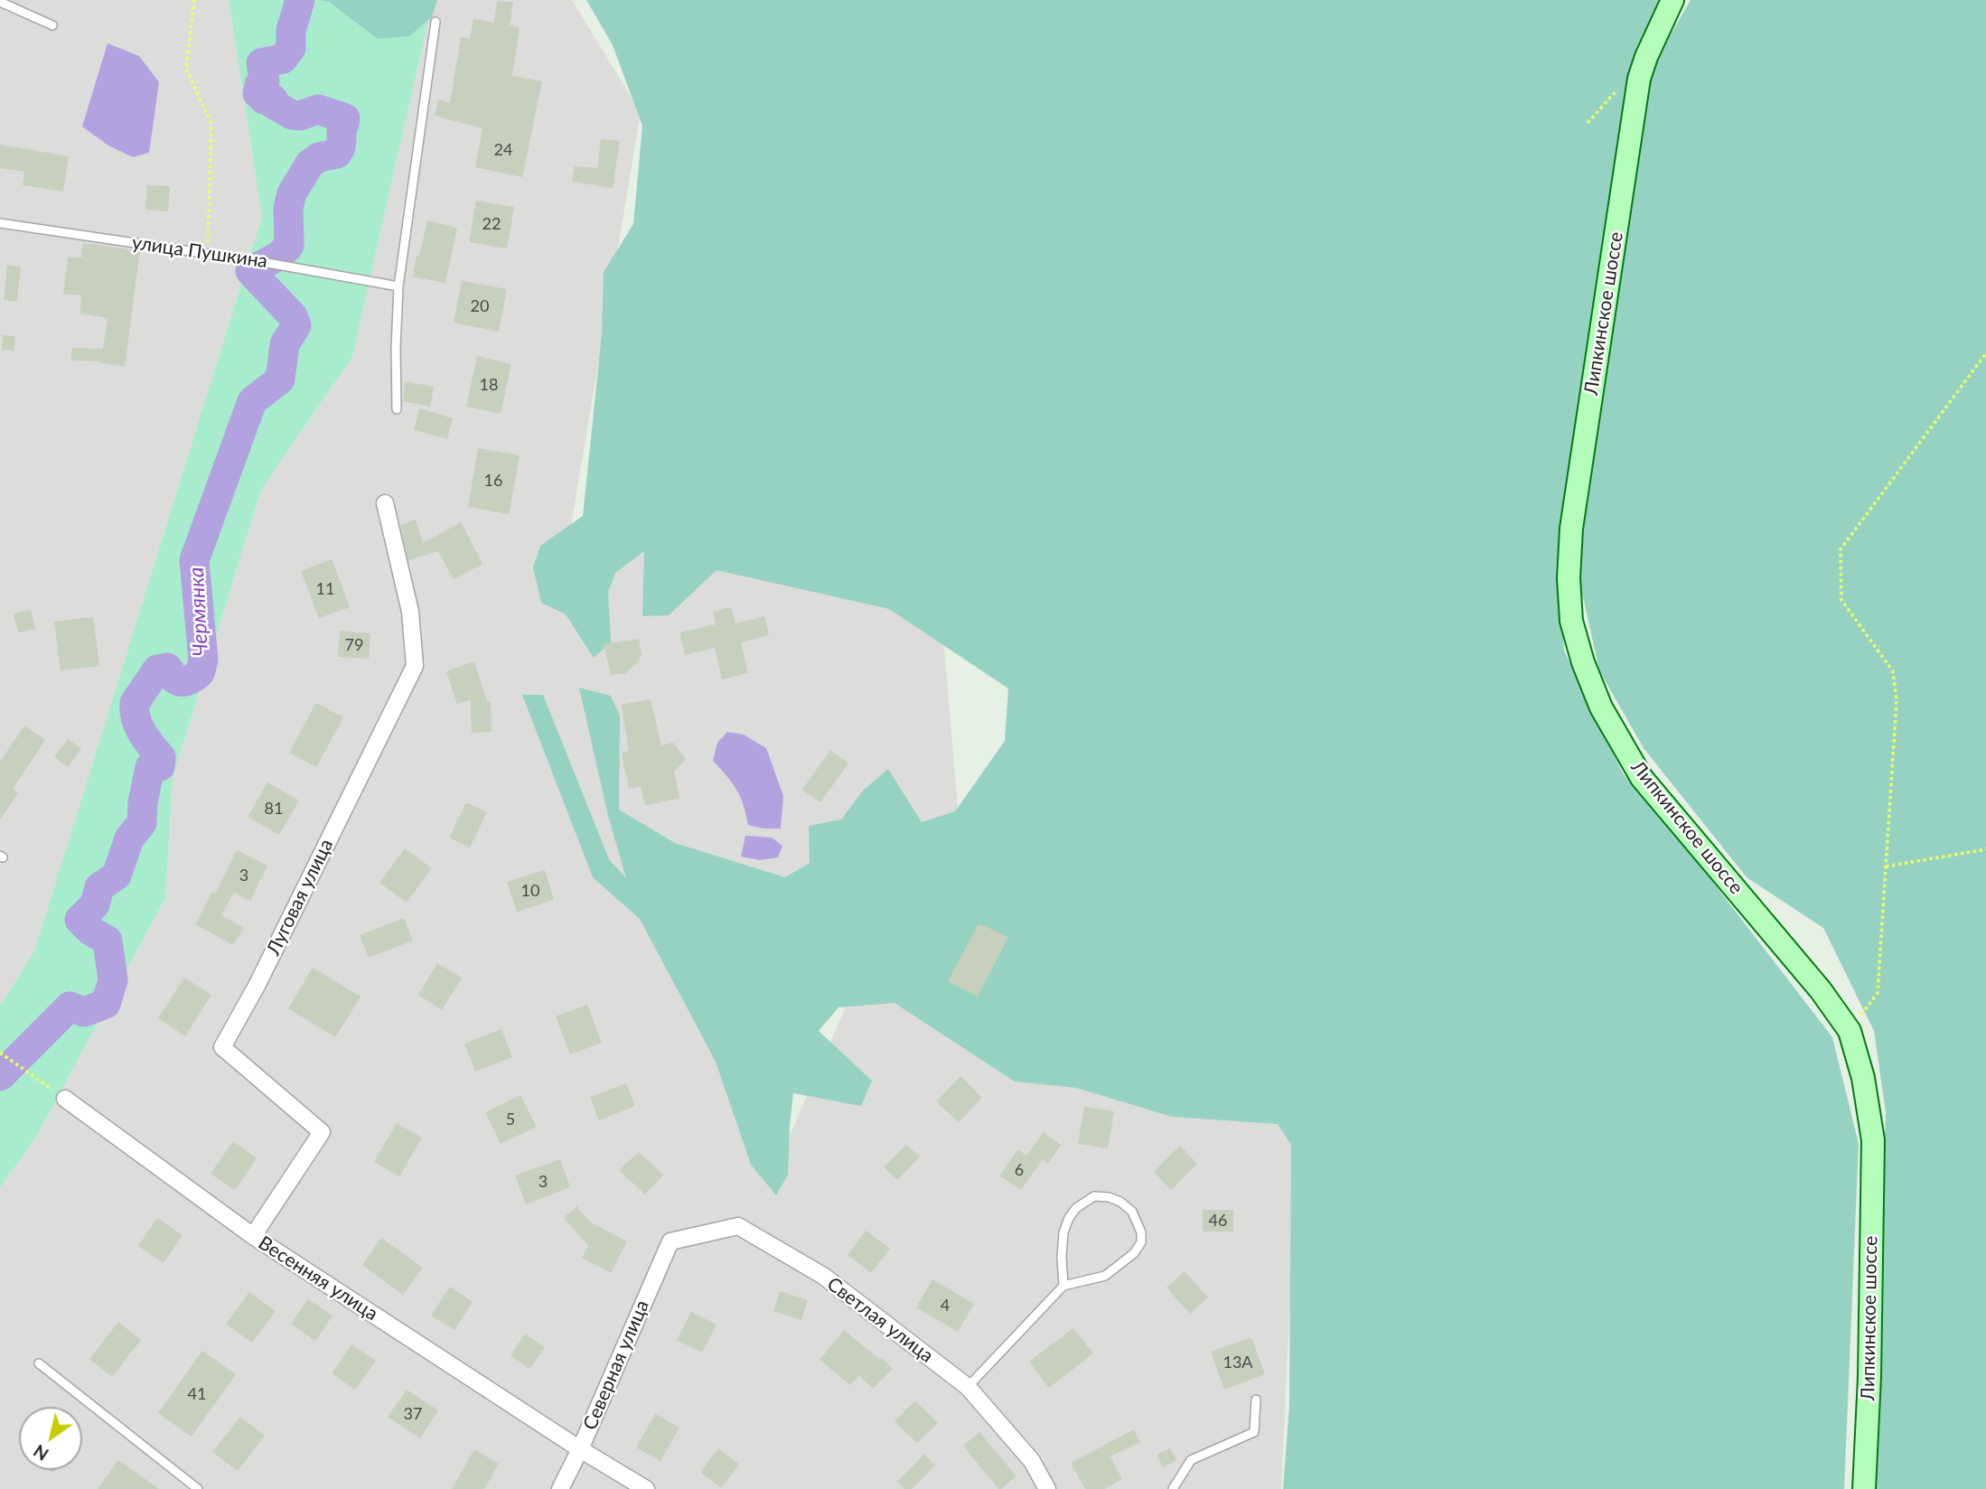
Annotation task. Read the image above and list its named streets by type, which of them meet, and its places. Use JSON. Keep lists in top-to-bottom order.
{
  "streets": {
    "street": [
      "Липкинское шоссе",
      "Луговая улица",
      "Весенняя улица",
      "Светлая улица",
      "Северная улица"
    ],
    "lane": ["улица Пушкина"]
  },
  "crossings": [
    ["Луговая улица", "Весенняя улица"],
    ["Весенняя улица", "Северная улица"],
    ["Светлая улица", "Северная улица"]
  ],
  "water": ["Чермянка"],
  "house_numbers": [
    "24",
    "22",
    "20",
    "18",
    "16",
    "11",
    "79",
    "81",
    "3",
    "10",
    "5",
    "6",
    "3",
    "46",
    "4",
    "13А",
    "41",
    "37"
  ],
  "north": "bottom left"
}
